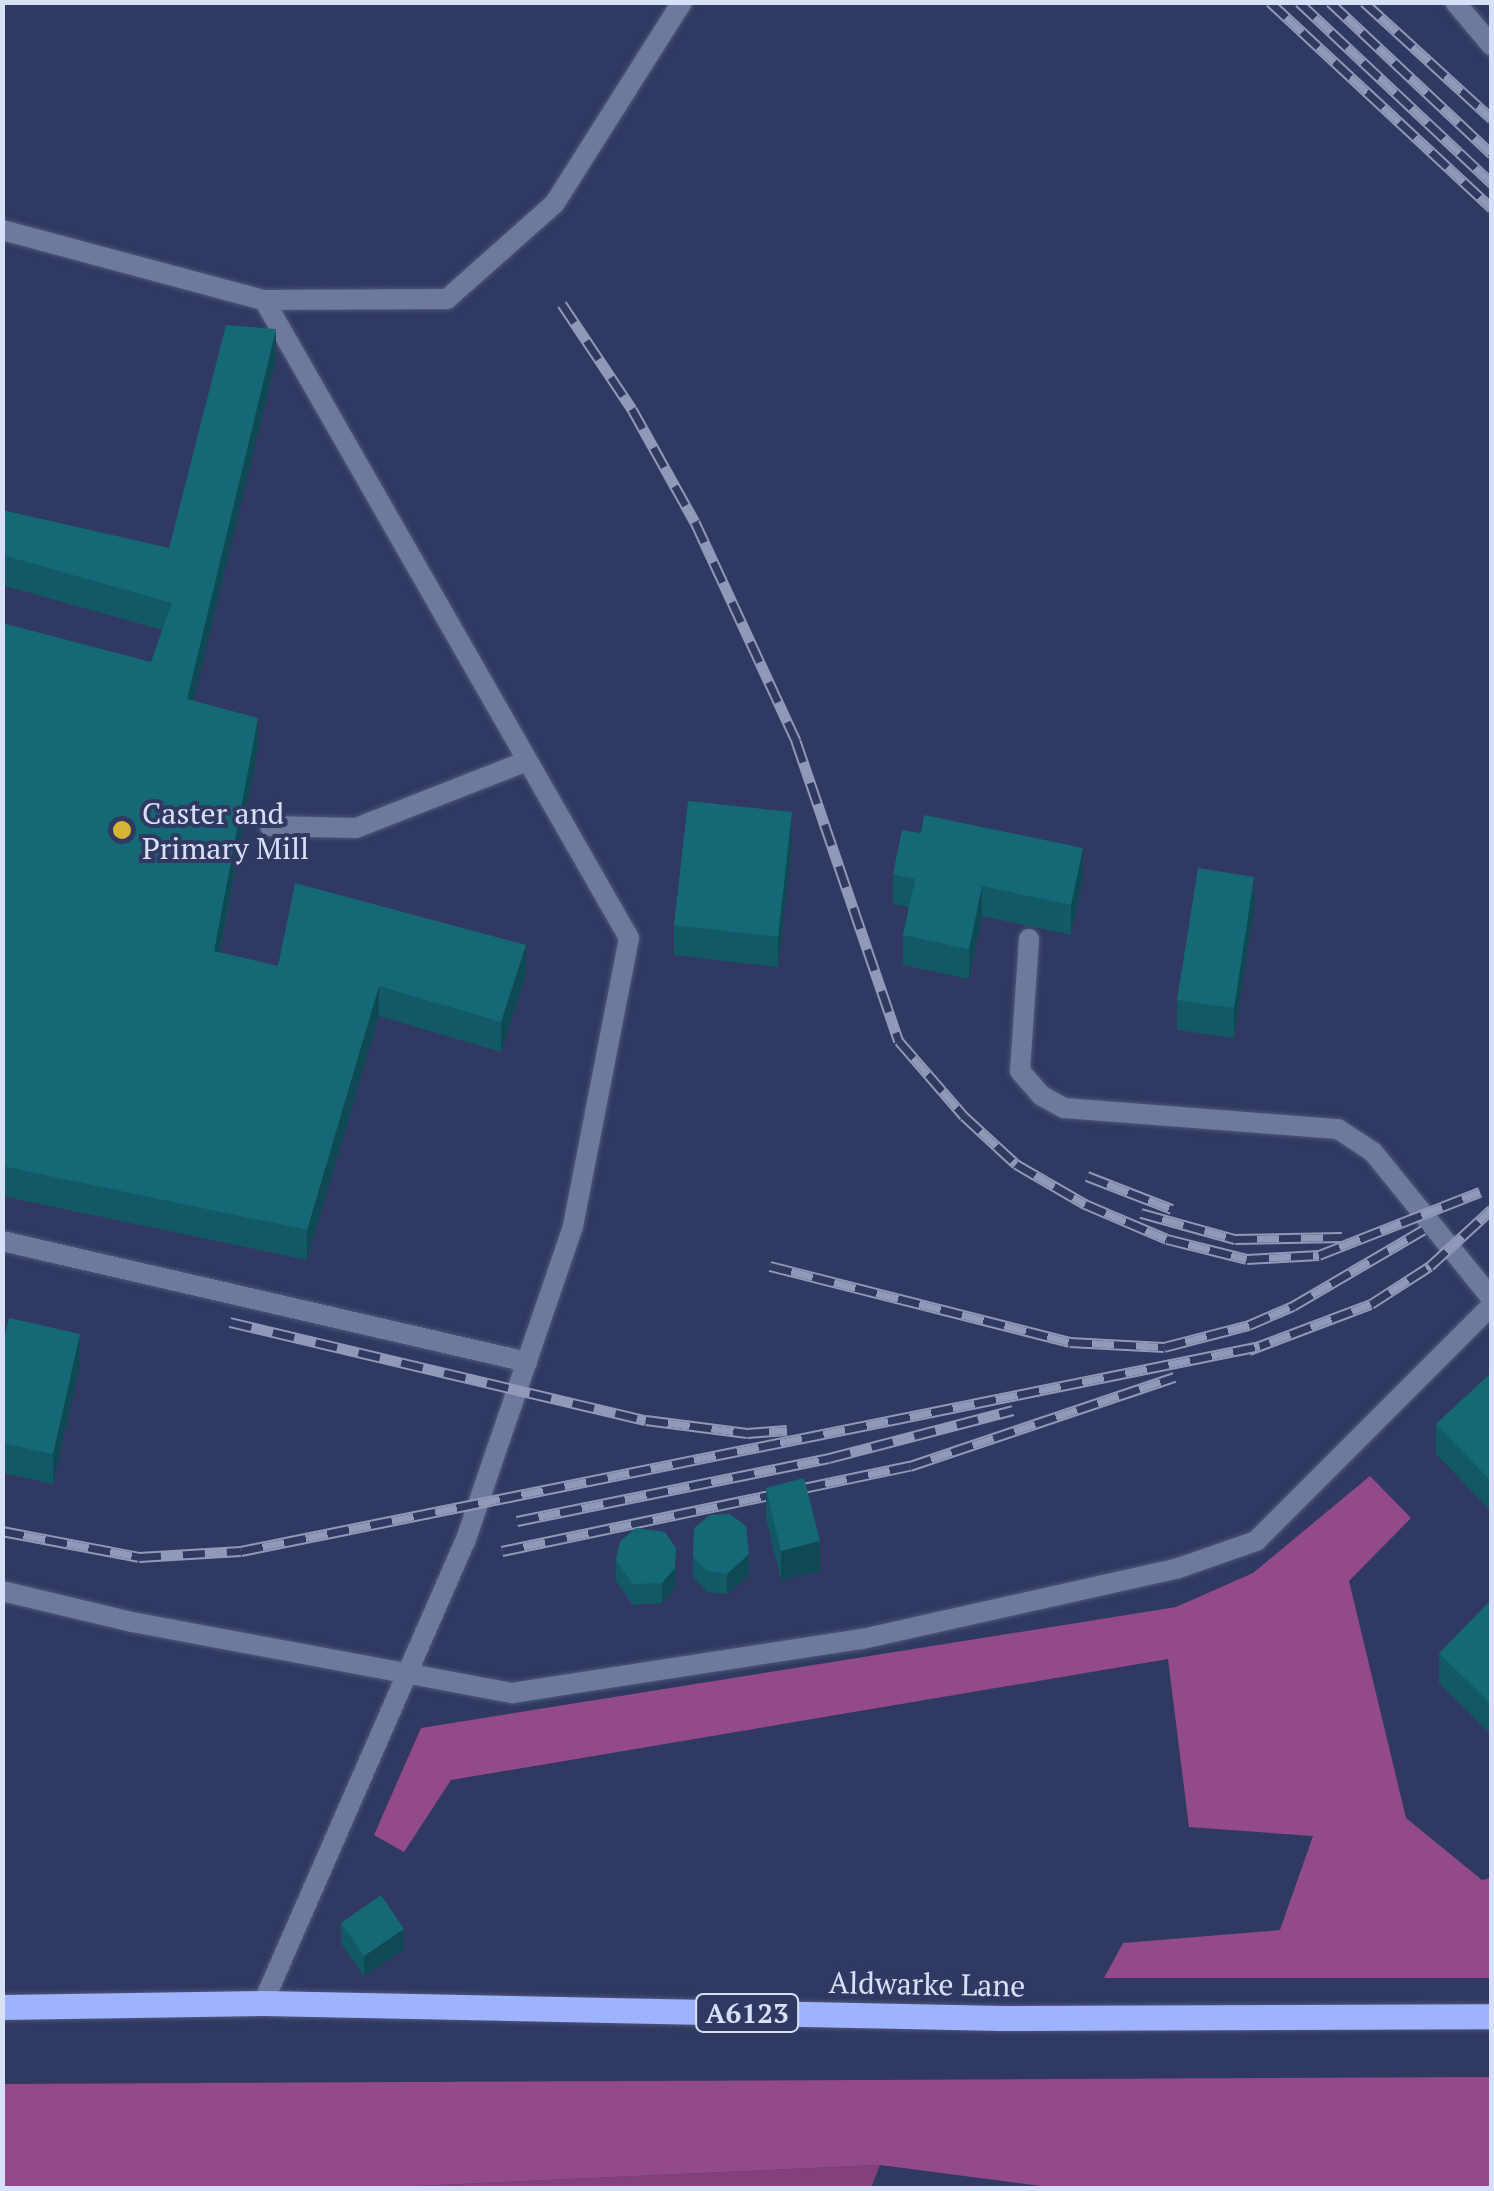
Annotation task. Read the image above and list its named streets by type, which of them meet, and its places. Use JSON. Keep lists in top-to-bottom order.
{
  "streets": {
    "main road": ["Aldwarke Lane", "A6123"]
  },
  "places": ["Caster and Primary Mill"]
}
